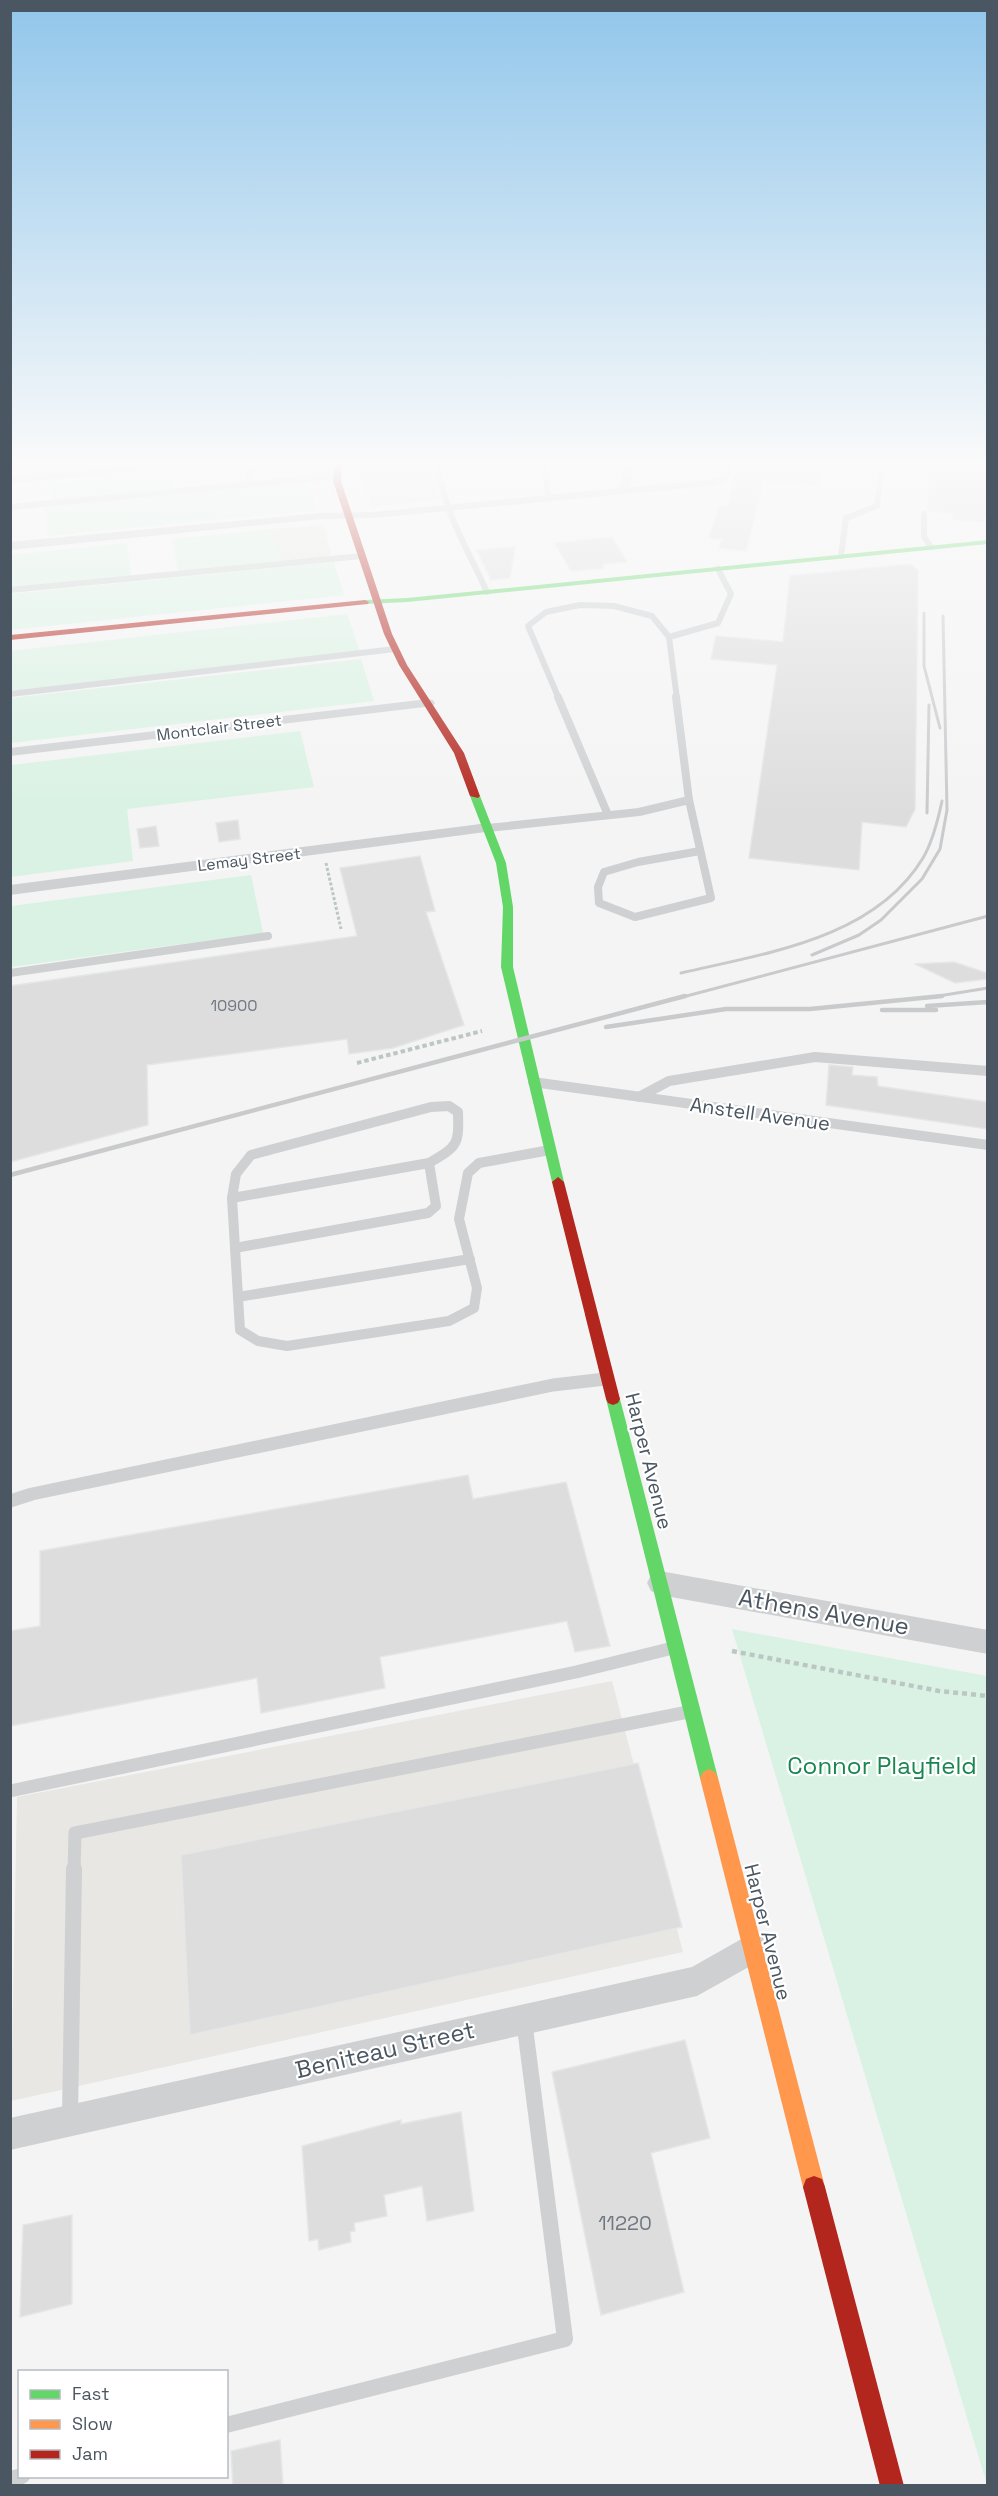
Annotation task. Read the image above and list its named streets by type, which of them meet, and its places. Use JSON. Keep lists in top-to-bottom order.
{
  "streets": {
    "main road": ["Harper Avenue"],
    "street": [
      "Montclair Street",
      "Lemay Street",
      "Athens Avenue",
      "Beniteau Street"
    ],
    "lane": ["Anstell Avenue"]
  },
  "crossings": [
    ["Montclair Street", "Harper Avenue"],
    ["Lemay Street", "Harper Avenue"],
    ["Anstell Avenue", "Harper Avenue"],
    ["Harper Avenue", "Athens Avenue"],
    ["Harper Avenue", "Beniteau Street"]
  ],
  "parks": ["Connor Playfield"],
  "house_numbers": ["10900", "11220"],
  "legend": ["Fast", "Slow", "Jam"]
}
